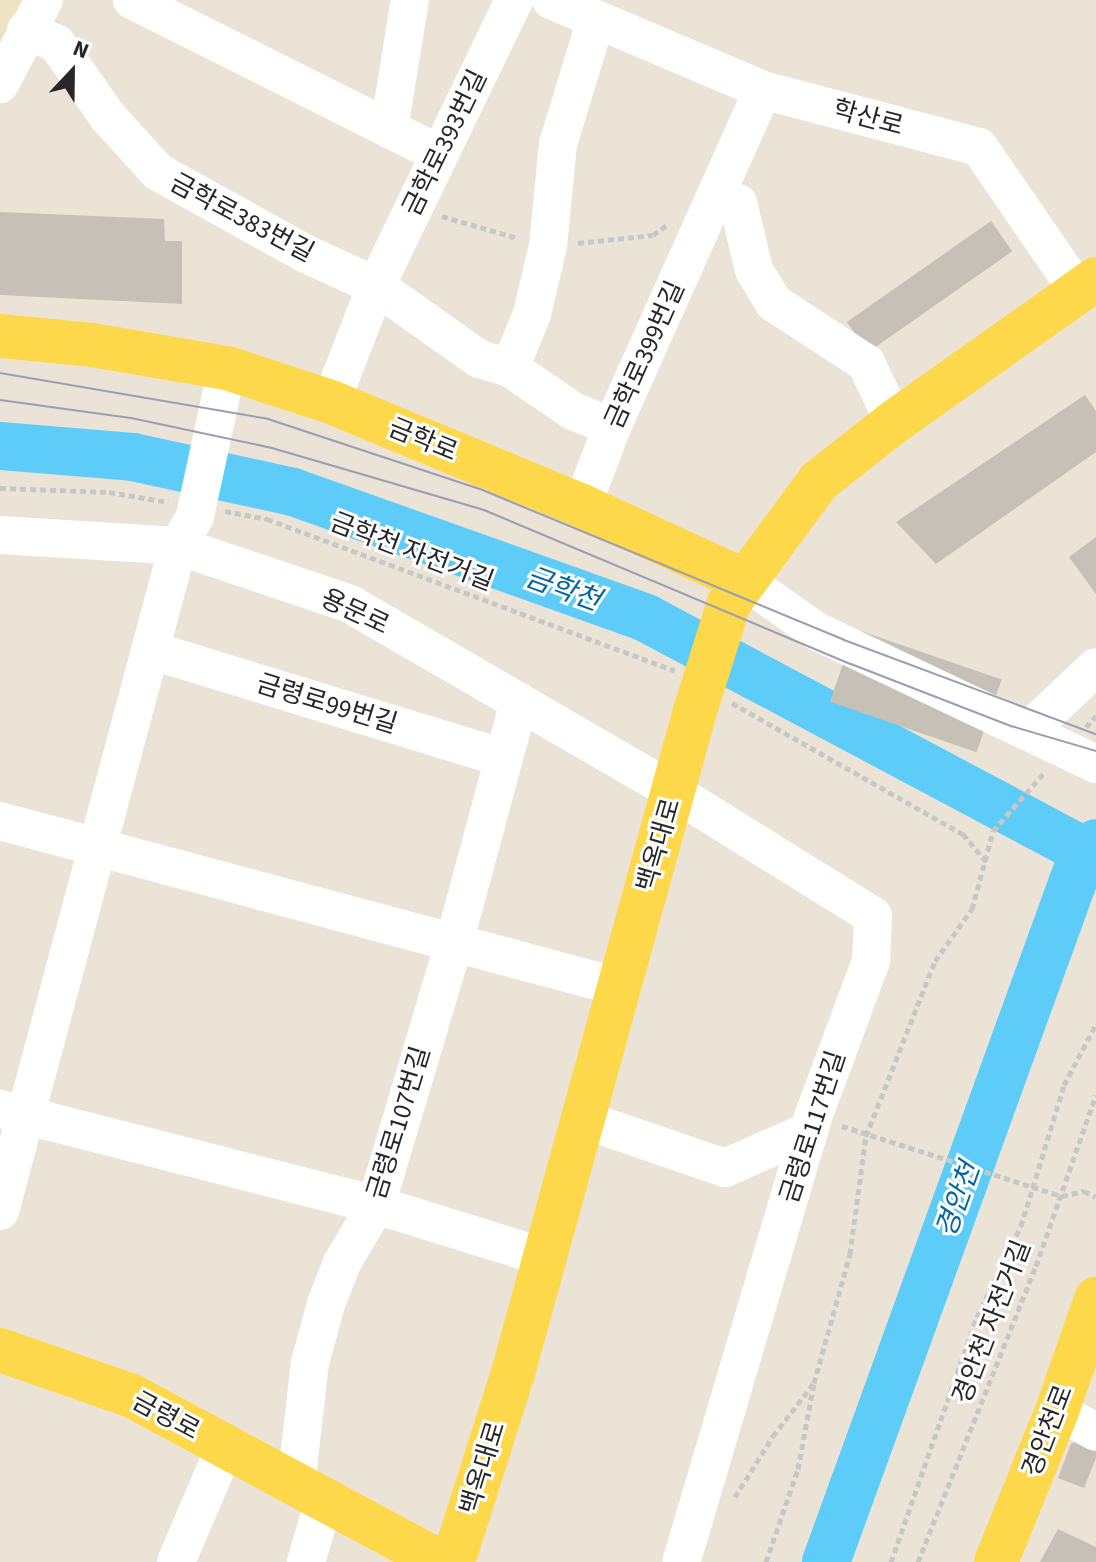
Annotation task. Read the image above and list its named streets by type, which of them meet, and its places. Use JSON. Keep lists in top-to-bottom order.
{
  "streets": {
    "main road": [
      "금학로",
      "백옥대로",
      "금령로",
      "경안천로"
    ],
    "street": [
      "학산로",
      "금학로393번길",
      "금학로383번길",
      "금학로399번길",
      "용문로",
      "금령로99번길",
      "금령로107번길",
      "금령로117번길"
    ],
    "path": ["금학천 자전거길", "경안천 자전거길"]
  },
  "crossings": [
    ["학산로", "금학로399번길"],
    ["학산로", "백옥대로"],
    ["금학로393번길", "금학로383번길"],
    ["금학로393번길", "금학로"],
    ["금학로399번길", "금학로"],
    ["금학로", "백옥대로"],
    ["금학천 자전거길", "용문로"],
    ["금학천 자전거길", "백옥대로"],
    ["용문로", "백옥대로"],
    ["용문로", "금령로107번길"],
    ["용문로", "금령로117번길"],
    ["금령로99번길", "금령로107번길"],
    ["백옥대로", "금령로117번길"],
    ["금령로107번길", "금령로"]
  ],
  "water": ["금학천", "경안천"],
  "north": "top"
}
